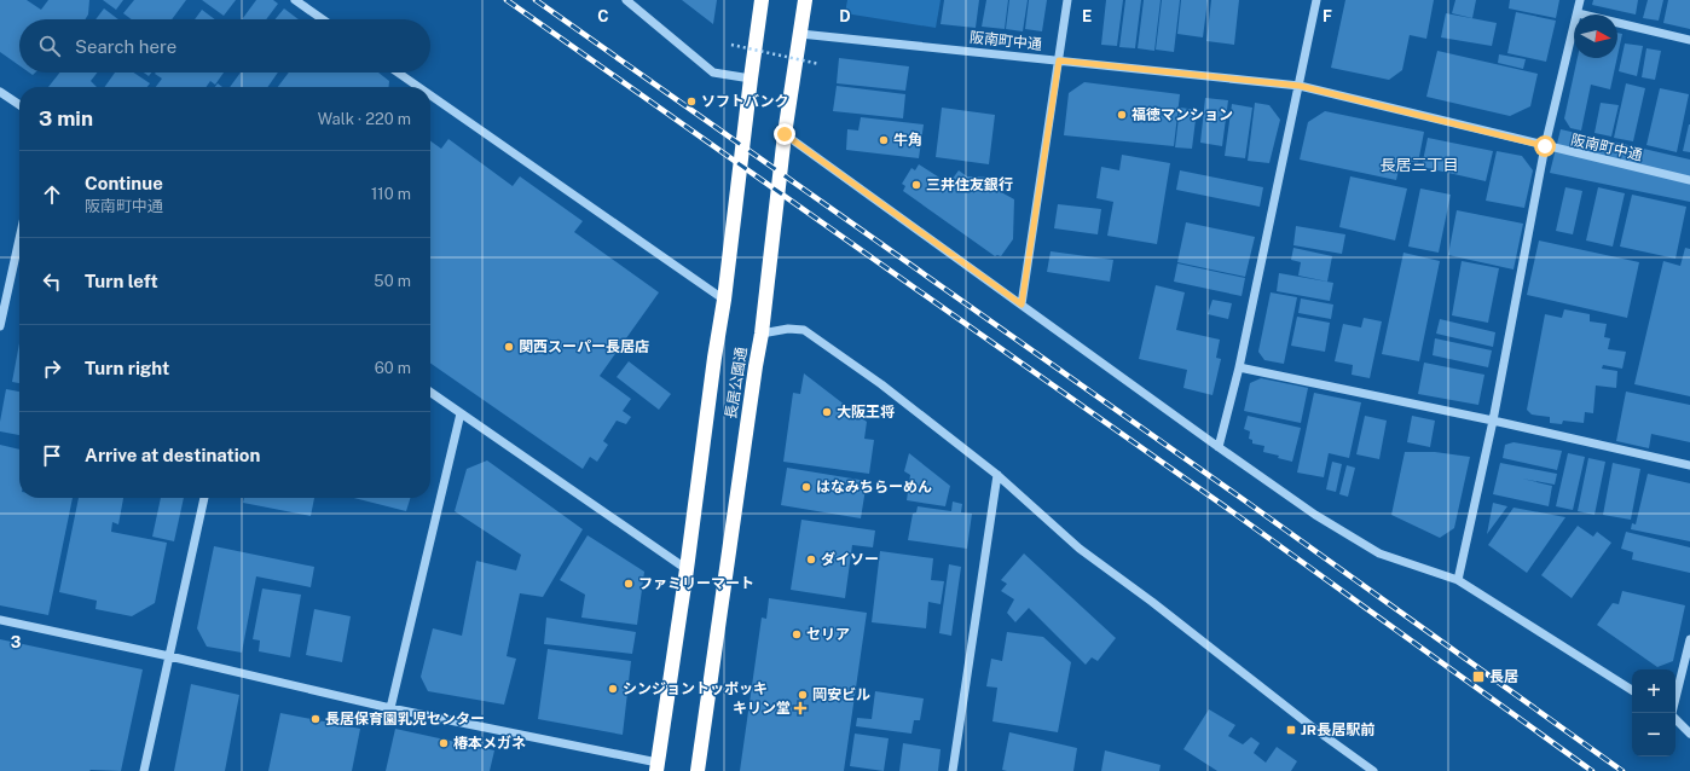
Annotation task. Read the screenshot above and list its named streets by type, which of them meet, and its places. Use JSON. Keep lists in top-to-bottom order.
{
  "streets": {
    "highway": ["長居公園通"],
    "street": ["阪南町中通"]
  },
  "crossings": [
    ["阪南町中通", "長居公園通"]
  ],
  "districts": ["長居三丁目"],
  "places": {
    "other": [
      "ソフトバンク",
      "福徳マンション",
      "牛角",
      "三井住友銀行",
      "関西スーパー長居店",
      "大阪王将",
      "はなみちらーめん",
      "ダイソー",
      "ファミリーマート",
      "セリア",
      "シンジョントッポッキ",
      "岡安ビル",
      "長居保育園乳児センター",
      "椿本メガネ"
    ],
    "transit": ["長居", "JR長居駅前"],
    "health": ["キリン堂"]
  },
  "north": "right",
  "page": {
    "search": "Search here",
    "heading": ["3 min", "Walk · 220 m"],
    "list": [
      ["Continue", "阪南町中通", "110 m"],
      ["Turn left", "50 m"],
      ["Turn right", "60 m"],
      "Arrive at destination"
    ],
    "map_buttons": ["+", "−"]
  },
  "grid": {
    "columns": [
      "C",
      "D",
      "E",
      "F"
    ],
    "rows": ["3"]
  }
}
